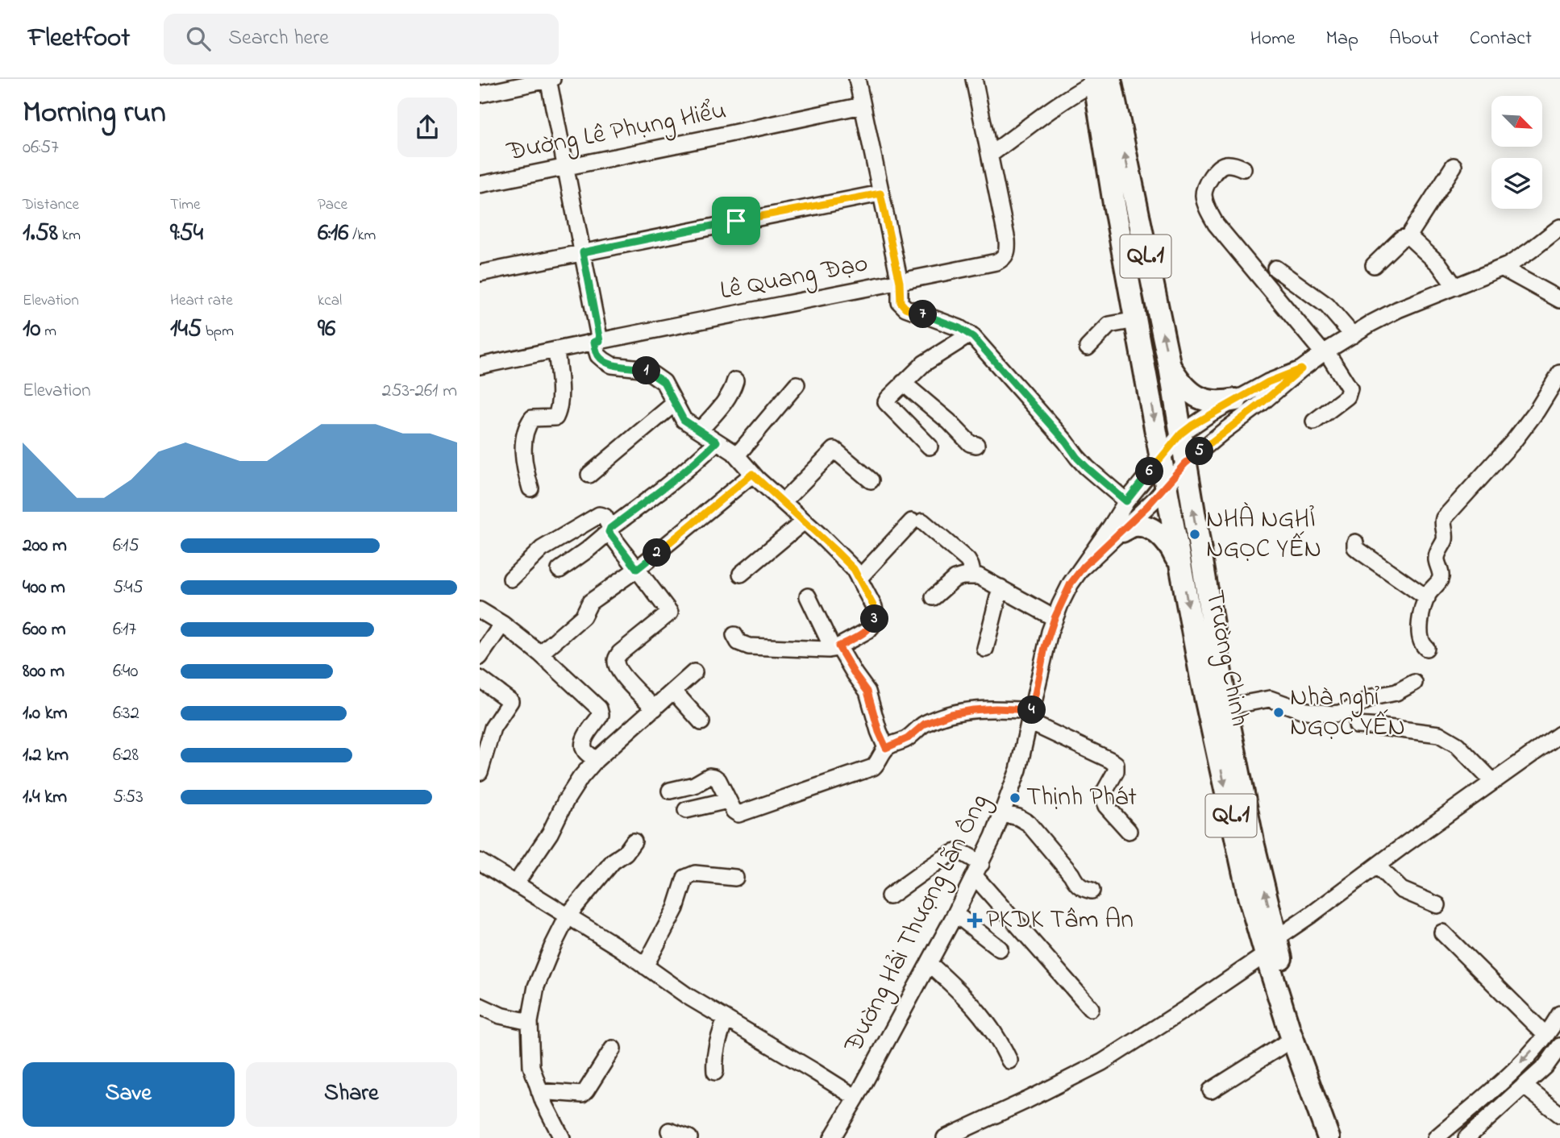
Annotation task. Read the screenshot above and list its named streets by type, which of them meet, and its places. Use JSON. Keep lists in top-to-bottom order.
{
  "streets": {
    "highway": ["QL.1", "Trường Chinh"],
    "street": ["Đường Lê Phụng Hiểu", "Lê Quang Đạo", "Đường Hải Thượng Lãn Ông"]
  },
  "crossings": [
    ["Trường Chinh", "Đường Hải Thượng Lãn Ông"]
  ],
  "places": {
    "other": ["NHÀ NGHỈ NGỌC YẾN", "Nhà nghỉ NGỌC YẾN", "Thịnh Phát"],
    "health": ["PKDK Tâm An"]
  },
  "north": "bottom right",
  "page": {
    "header": "Fleetfoot",
    "search": "Search here",
    "nav": [
      "Home",
      "Map",
      "About",
      "Contact"
    ],
    "heading": ["Morning run", "06:57"],
    "stats": [
      ["Distance", "1.58 km"],
      ["Time", "9:54"],
      ["Pace", "6:16 /km"],
      ["Elevation", "10 m"],
      ["Heart rate", "145 bpm"],
      ["kcal", "96"]
    ],
    "pins": [
      "7",
      "1",
      "5",
      "6",
      "2",
      "3",
      "4"
    ],
    "chart": ["Elevation", "253–261 m"],
    "list": [
      {
        "name": "200 m",
        "note": "6:15"
      },
      {
        "name": "400 m",
        "note": "5:45"
      },
      {
        "name": "600 m",
        "note": "6:17"
      },
      {
        "name": "800 m",
        "note": "6:40"
      },
      {
        "name": "1.0 km",
        "note": "6:32"
      },
      {
        "name": "1.2 km",
        "note": "6:28"
      },
      {
        "name": "1.4 km",
        "note": "5:53"
      }
    ],
    "buttons": ["Save", "Share"]
  }
}
